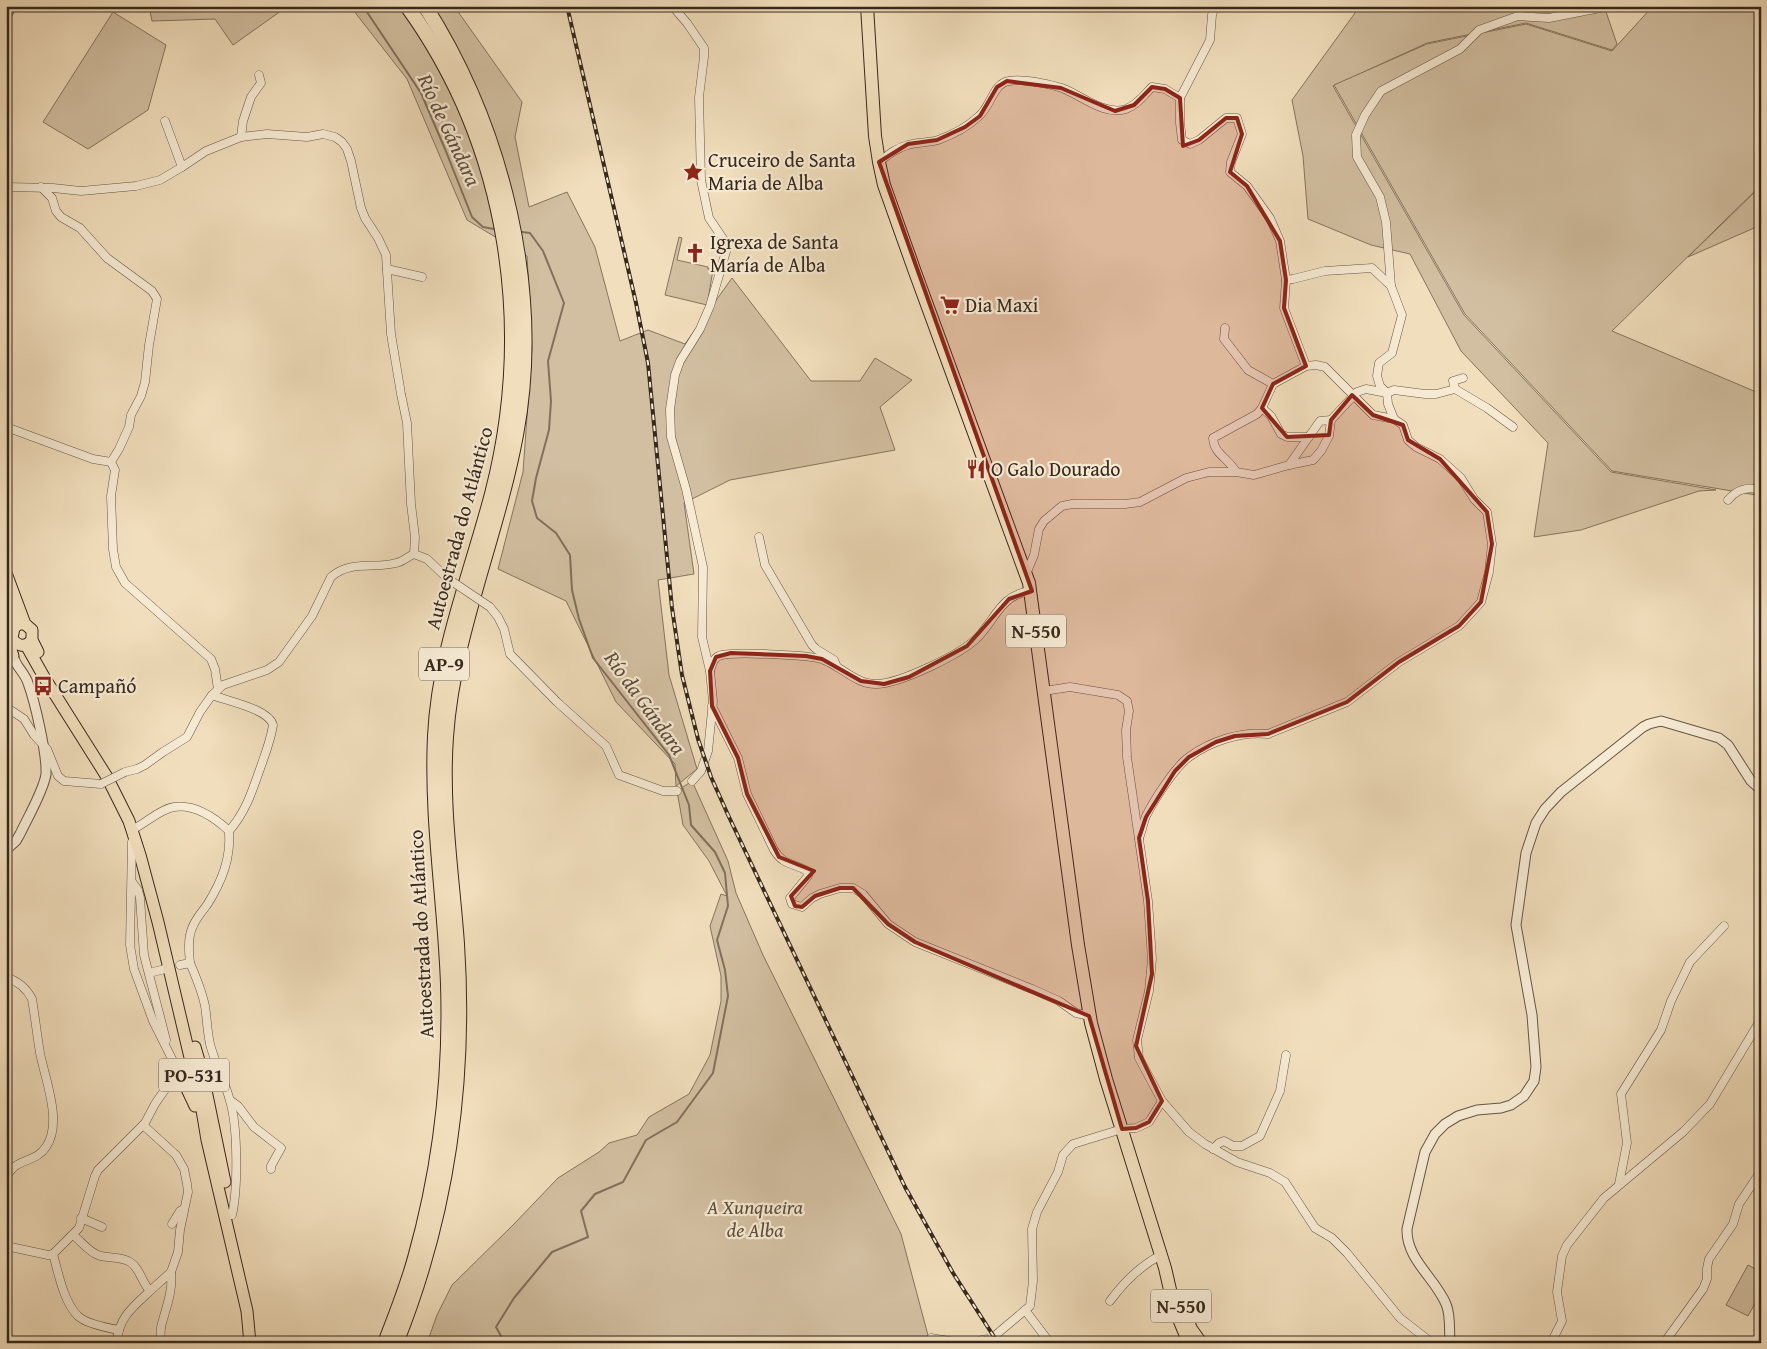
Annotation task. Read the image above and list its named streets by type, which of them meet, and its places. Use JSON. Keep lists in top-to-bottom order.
{
  "streets": {
    "highway": ["Autoestrada do Atlántico", "N-550", "AP-9"],
    "main road": ["PO-531"]
  },
  "water": ["Río de Gándara", "Río da Gándara"],
  "parks": ["A Xunqueira de Alba"],
  "places": {
    "place": ["Cruceiro de Santa Maria de Alba"],
    "church": ["Igrexa de Santa María de Alba"],
    "supermarket": ["Dia Maxi"],
    "restaurant": ["O Galo Dourado"],
    "bus stop": ["Campañó"]
  }
}
